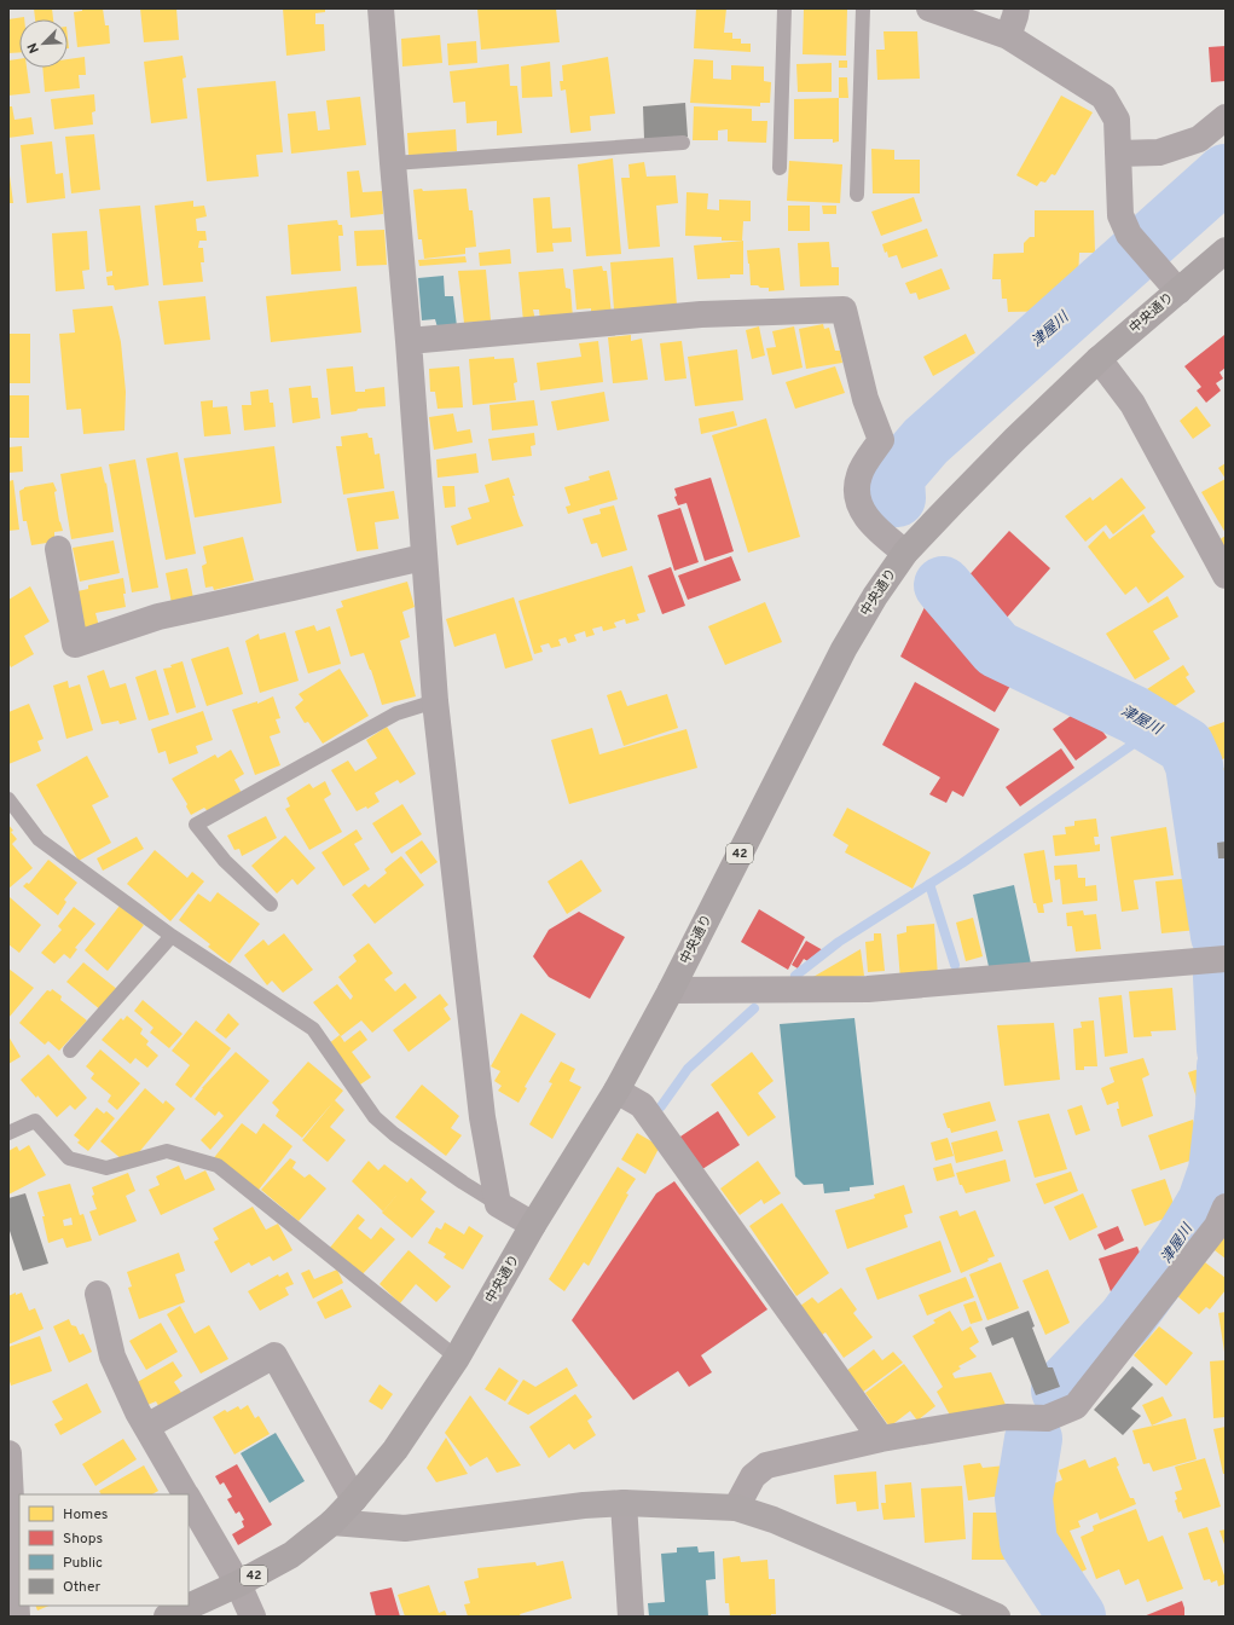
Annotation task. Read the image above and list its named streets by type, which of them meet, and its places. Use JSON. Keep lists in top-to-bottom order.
{
  "streets": {
    "highway": ["中央通り", "42"]
  },
  "water": ["津屋川"],
  "legend": [
    "Homes",
    "Shops",
    "Public",
    "Other"
  ],
  "north": "bottom left"
}
